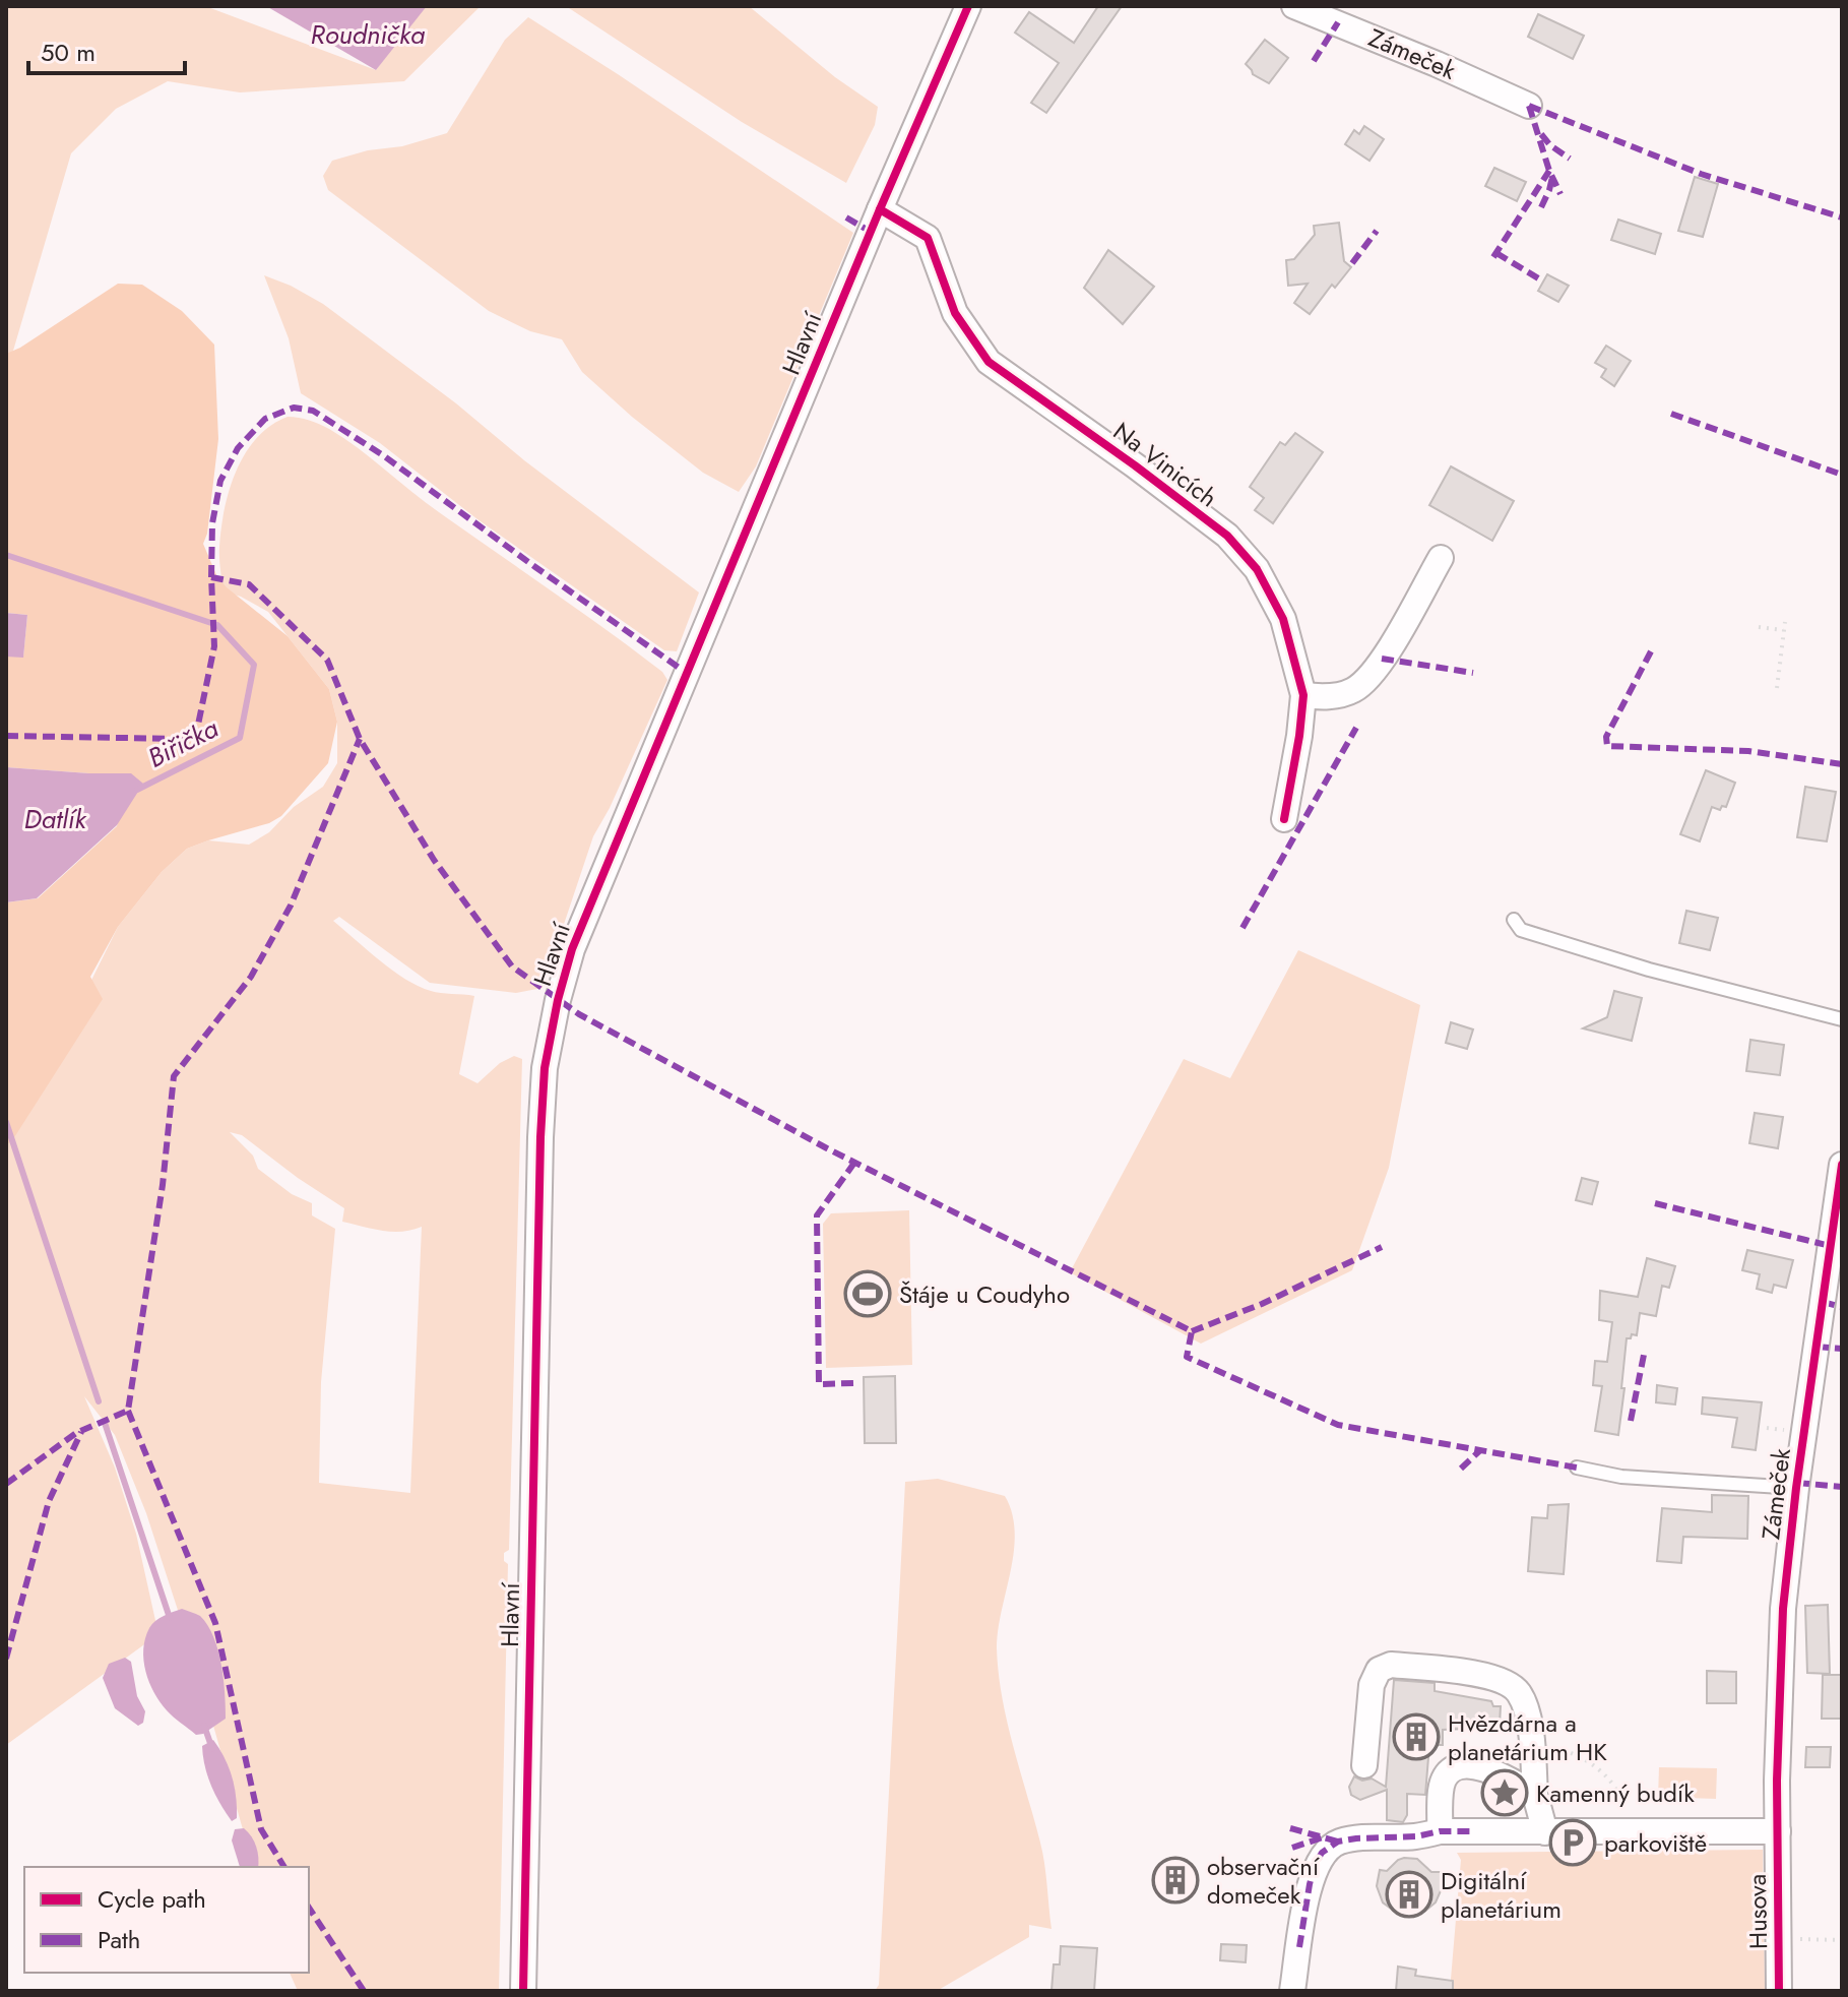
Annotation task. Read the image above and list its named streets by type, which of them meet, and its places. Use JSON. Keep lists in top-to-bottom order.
{
  "streets": {
    "street": [
      "Zámeček",
      "Hlavní",
      "Na Vinicích",
      "Husova"
    ]
  },
  "crossings": [
    ["Zámeček", "Husova"],
    ["Hlavní", "Na Vinicích"]
  ],
  "water": ["Roudnička", "Biřička", "Datlík"],
  "places": {
    "sports": ["Štáje u Coudyho"],
    "building": ["Hvězdárna a planetárium HK", "observační domeček", "Digitální planetárium"],
    "place": ["Kamenný budík"],
    "parking": ["parkoviště"]
  },
  "legend": ["Cycle path", "Path"],
  "scale_bar": "50 m"
}
